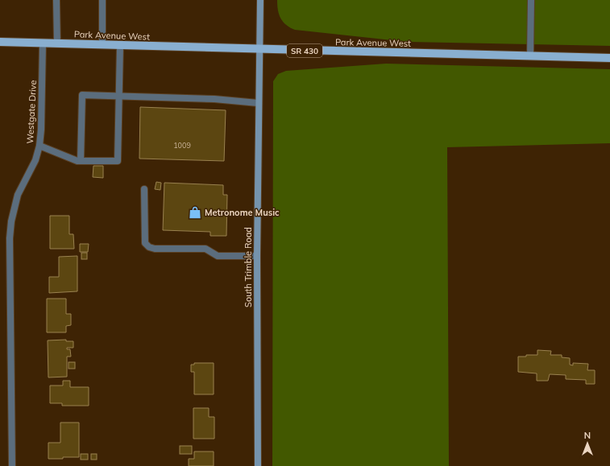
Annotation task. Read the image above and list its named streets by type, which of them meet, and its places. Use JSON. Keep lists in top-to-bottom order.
{
  "streets": {
    "main road": ["Park Avenue West", "SR 430", "South Trimble Road"],
    "street": ["Westgate Drive"]
  },
  "crossings": [
    ["Park Avenue West", "Westgate Drive"],
    ["Park Avenue West", "South Trimble Road"]
  ],
  "places": {
    "shop": ["Metronome Music"]
  },
  "house_numbers": ["1009"],
  "north": "top"
}
